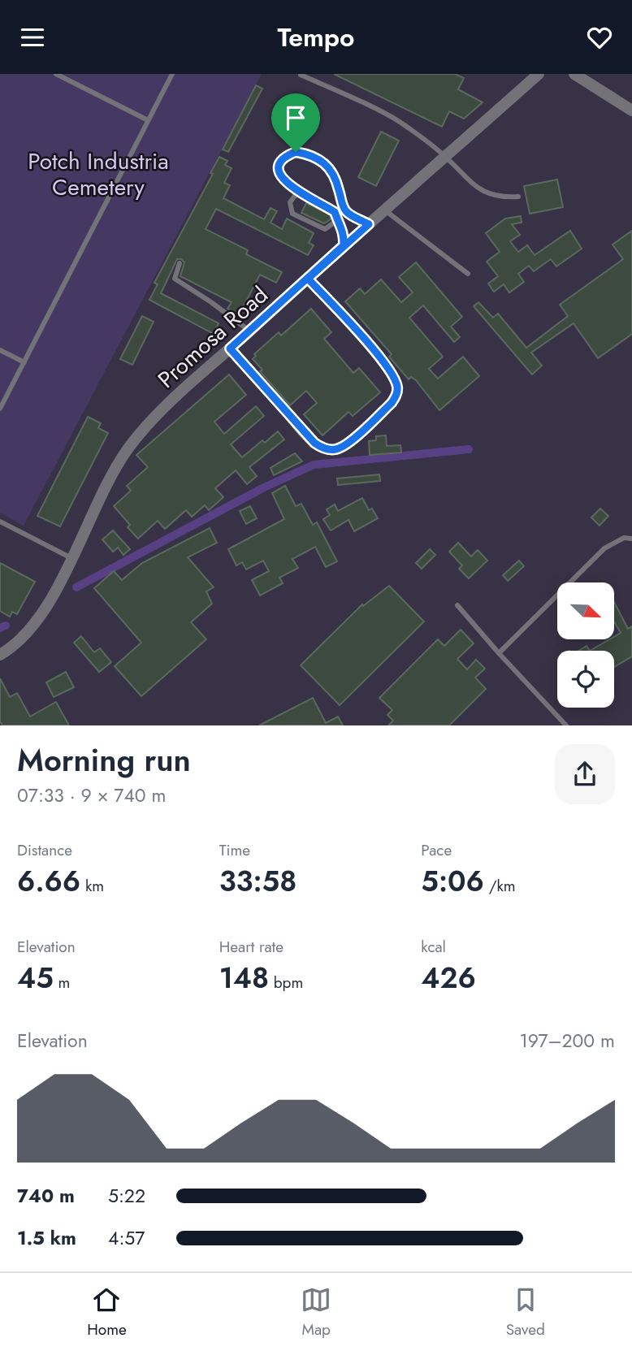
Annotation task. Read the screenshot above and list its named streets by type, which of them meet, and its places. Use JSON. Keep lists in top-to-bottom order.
{
  "streets": {
    "street": ["Promosa Road"]
  },
  "parks": ["Potch Industria Cemetery"],
  "north": "bottom right",
  "page": {
    "header": "Tempo",
    "heading": ["Morning run", "07:33 · 9 × 740 m"],
    "stats": [
      ["Distance", "6.66 km"],
      ["Time", "33:58"],
      ["Pace", "5:06 /km"],
      ["Elevation", "45 m"],
      ["Heart rate", "148 bpm"],
      ["kcal", "426"]
    ],
    "chart": ["Elevation", "197–200 m"],
    "list": [
      {
        "name": "740 m",
        "note": "5:22"
      },
      {
        "name": "1.5 km",
        "note": "4:57"
      }
    ],
    "tabs": ["Home", "Map", "Saved"]
  }
}
